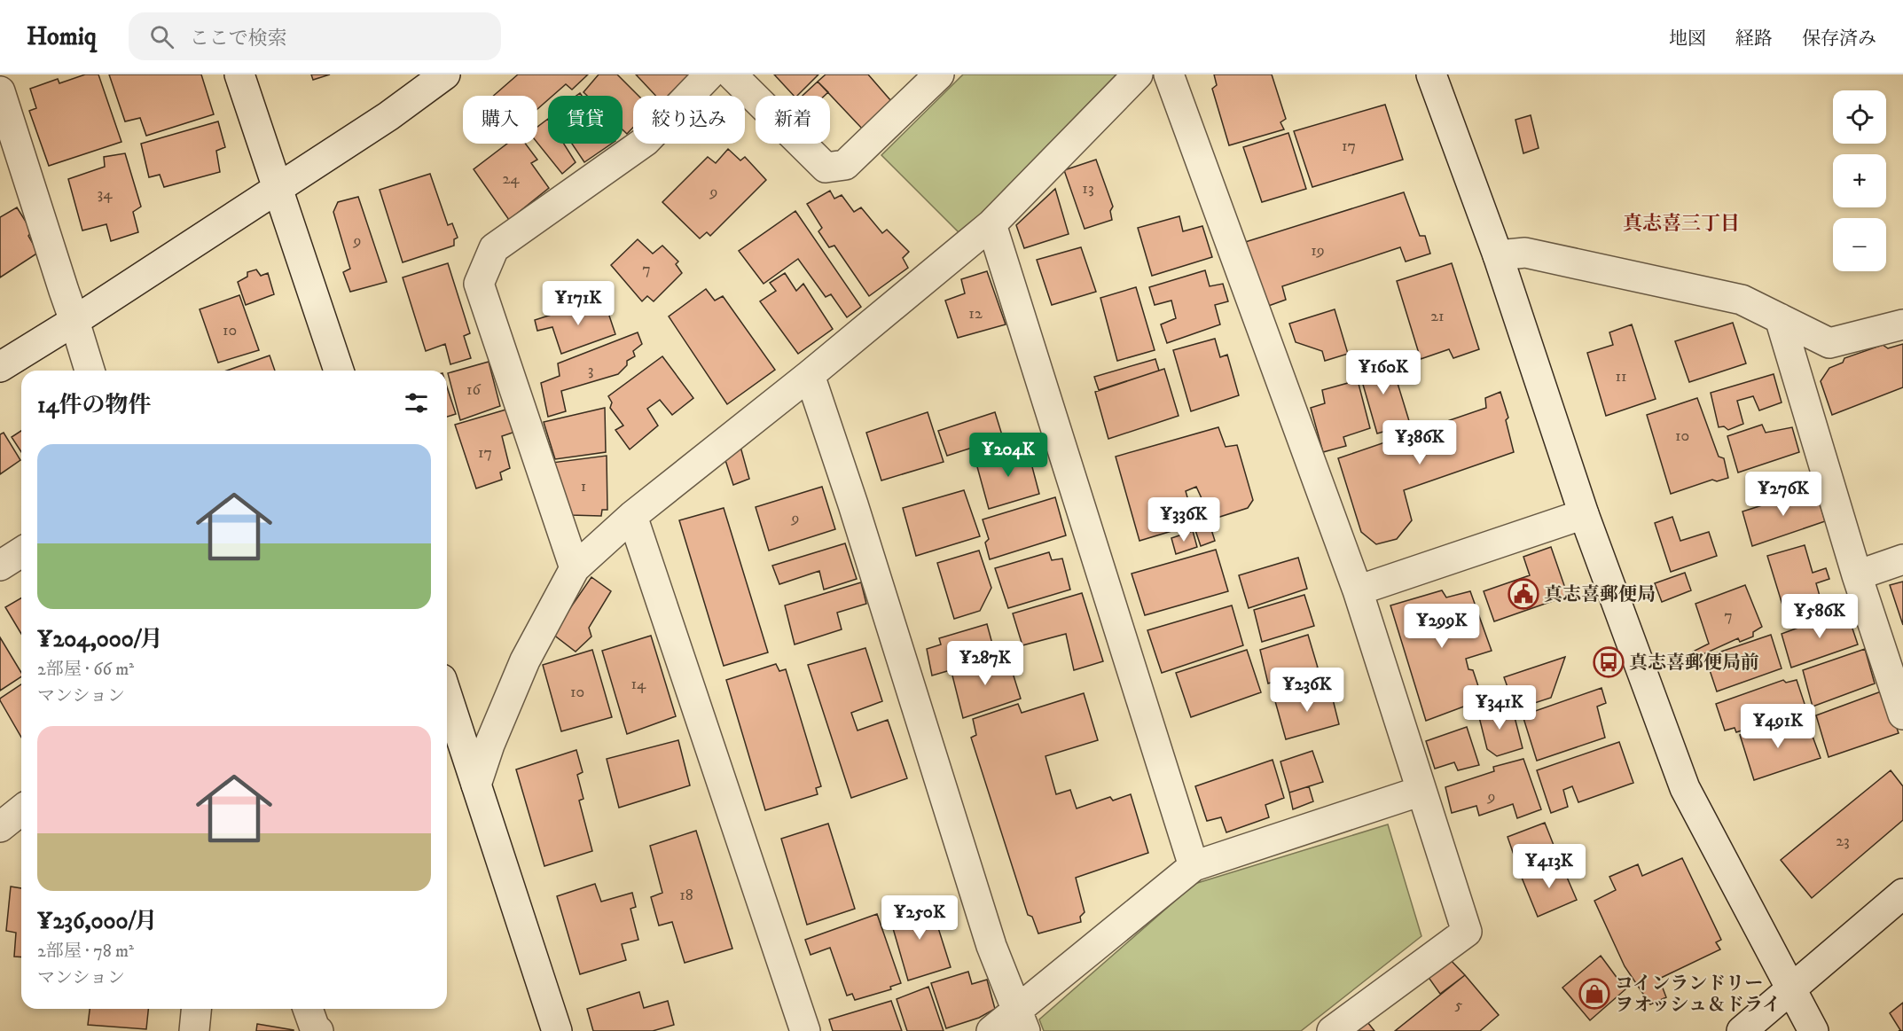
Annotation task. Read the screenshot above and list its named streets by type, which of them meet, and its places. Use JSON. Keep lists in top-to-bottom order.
{
  "districts": ["真志喜三丁目"],
  "places": {
    "public building": ["真志喜郵便局"],
    "bus stop": ["真志喜郵便局前"],
    "shop": ["コインランドリー ヲオッシュ＆ドライ"]
  },
  "house_numbers": [
    "17",
    "24",
    "13",
    "9",
    "34",
    "9",
    "19",
    "7",
    "12",
    "21",
    "10",
    "3",
    "11",
    "16",
    "10",
    "17",
    "1",
    "9",
    "7",
    "14",
    "10",
    "9",
    "23",
    "18",
    "5"
  ],
  "page": {
    "header": "Homiq",
    "search": "ここで検索",
    "nav": ["地図", "経路", "保存済み"],
    "map_buttons": ["+", "−"],
    "chip": [
      "購入",
      "賃貸",
      "絞り込み",
      "新着"
    ],
    "price": [
      "¥171K",
      "¥160K",
      "¥386K",
      "¥204K",
      "¥276K",
      "¥336K",
      "¥586K",
      "¥299K",
      "¥287K",
      "¥236K",
      "¥341K",
      "¥491K",
      "¥413K",
      "¥250K"
    ],
    "heading": "14件の物件",
    "list": [
      {
        "name": "¥204,000/月",
        "note": "2部屋 · 66 m² · マンション"
      },
      {
        "name": "¥236,000/月",
        "note": "2部屋 · 78 m² · マンション"
      }
    ]
  }
}
